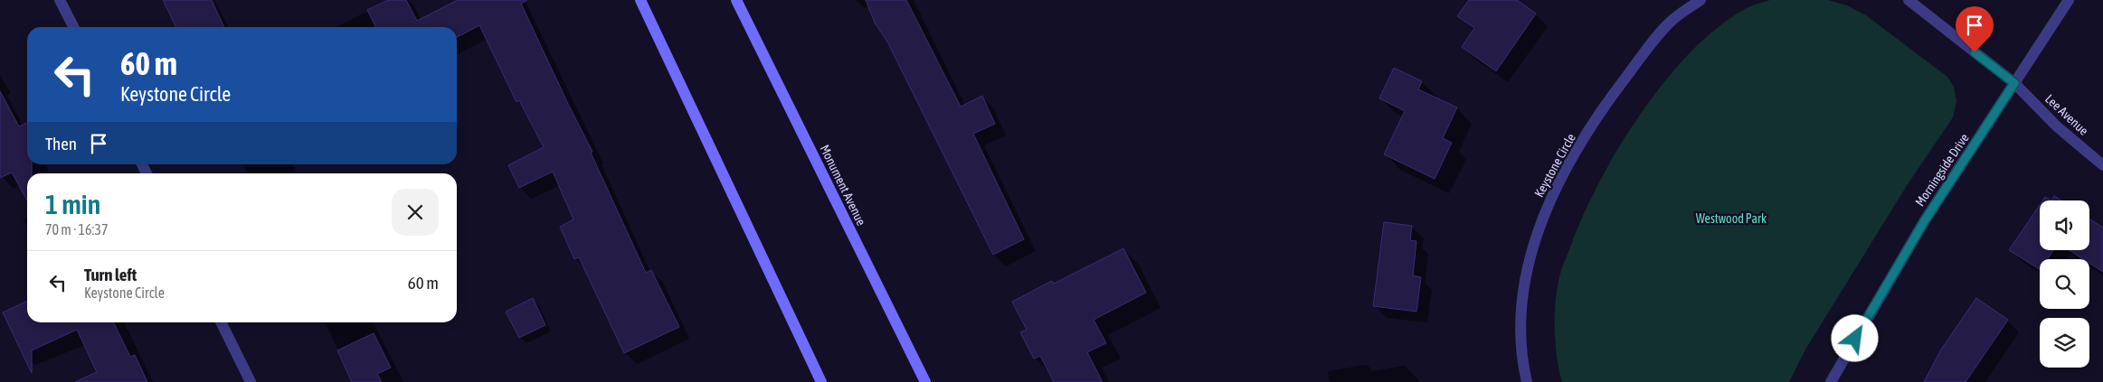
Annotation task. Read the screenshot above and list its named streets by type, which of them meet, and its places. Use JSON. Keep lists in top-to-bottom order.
{
  "streets": {
    "street": [
      "Lee Avenue",
      "Keystone Circle",
      "Morningside Drive",
      "Monument Avenue"
    ]
  },
  "crossings": [
    ["Lee Avenue", "Morningside Drive"]
  ],
  "parks": ["Westwood Park"],
  "page": {
    "turn": ["60 m", "Keystone Circle"],
    "then": "Then",
    "heading": ["1 min", "70 m · 16:37"],
    "list": [
      {
        "name": "Turn left",
        "note": "Keystone Circle",
        "value": "60 m"
      }
    ]
  }
}
